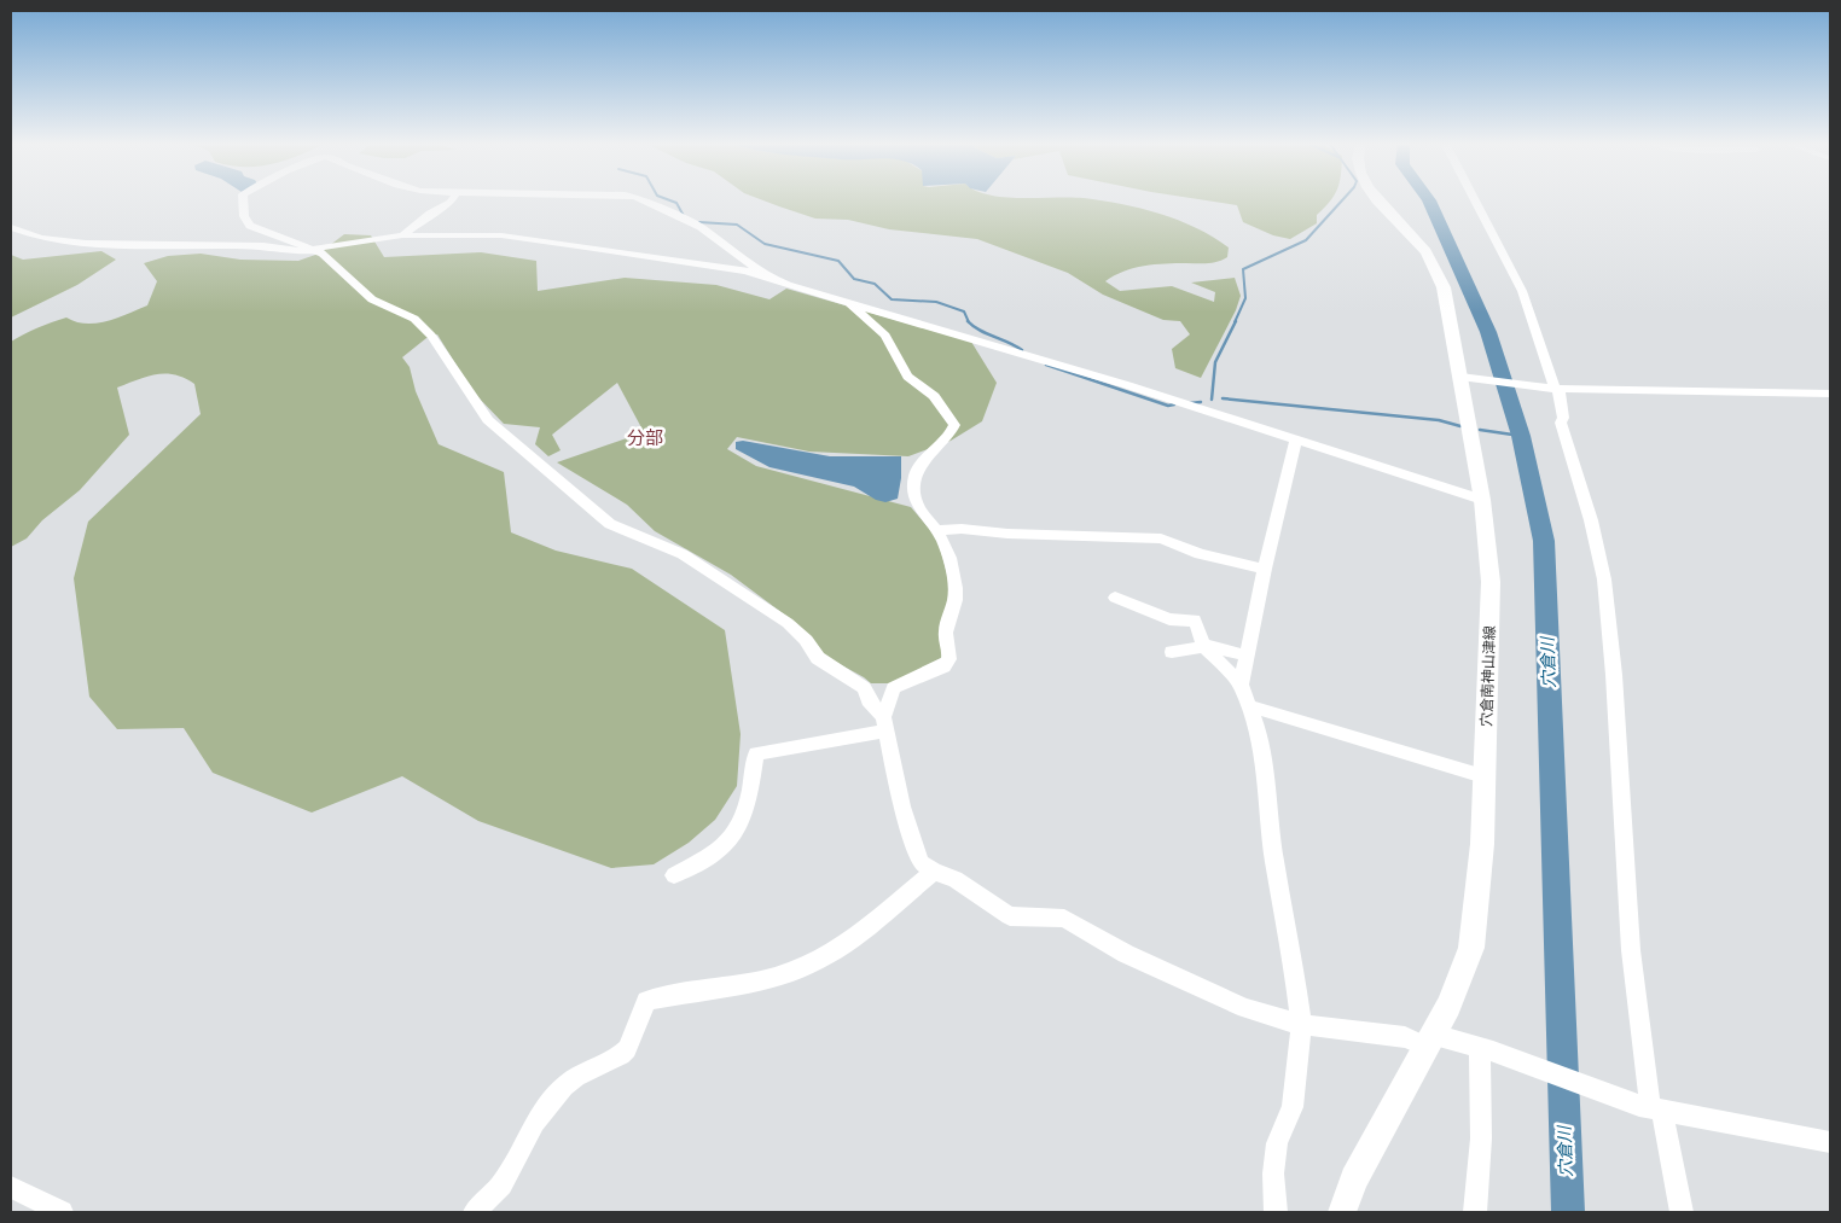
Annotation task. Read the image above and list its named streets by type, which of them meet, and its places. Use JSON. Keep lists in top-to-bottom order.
{
  "streets": {
    "main road": ["穴倉南神山津線"]
  },
  "districts": ["分部"],
  "water": ["穴倉川"]
}
